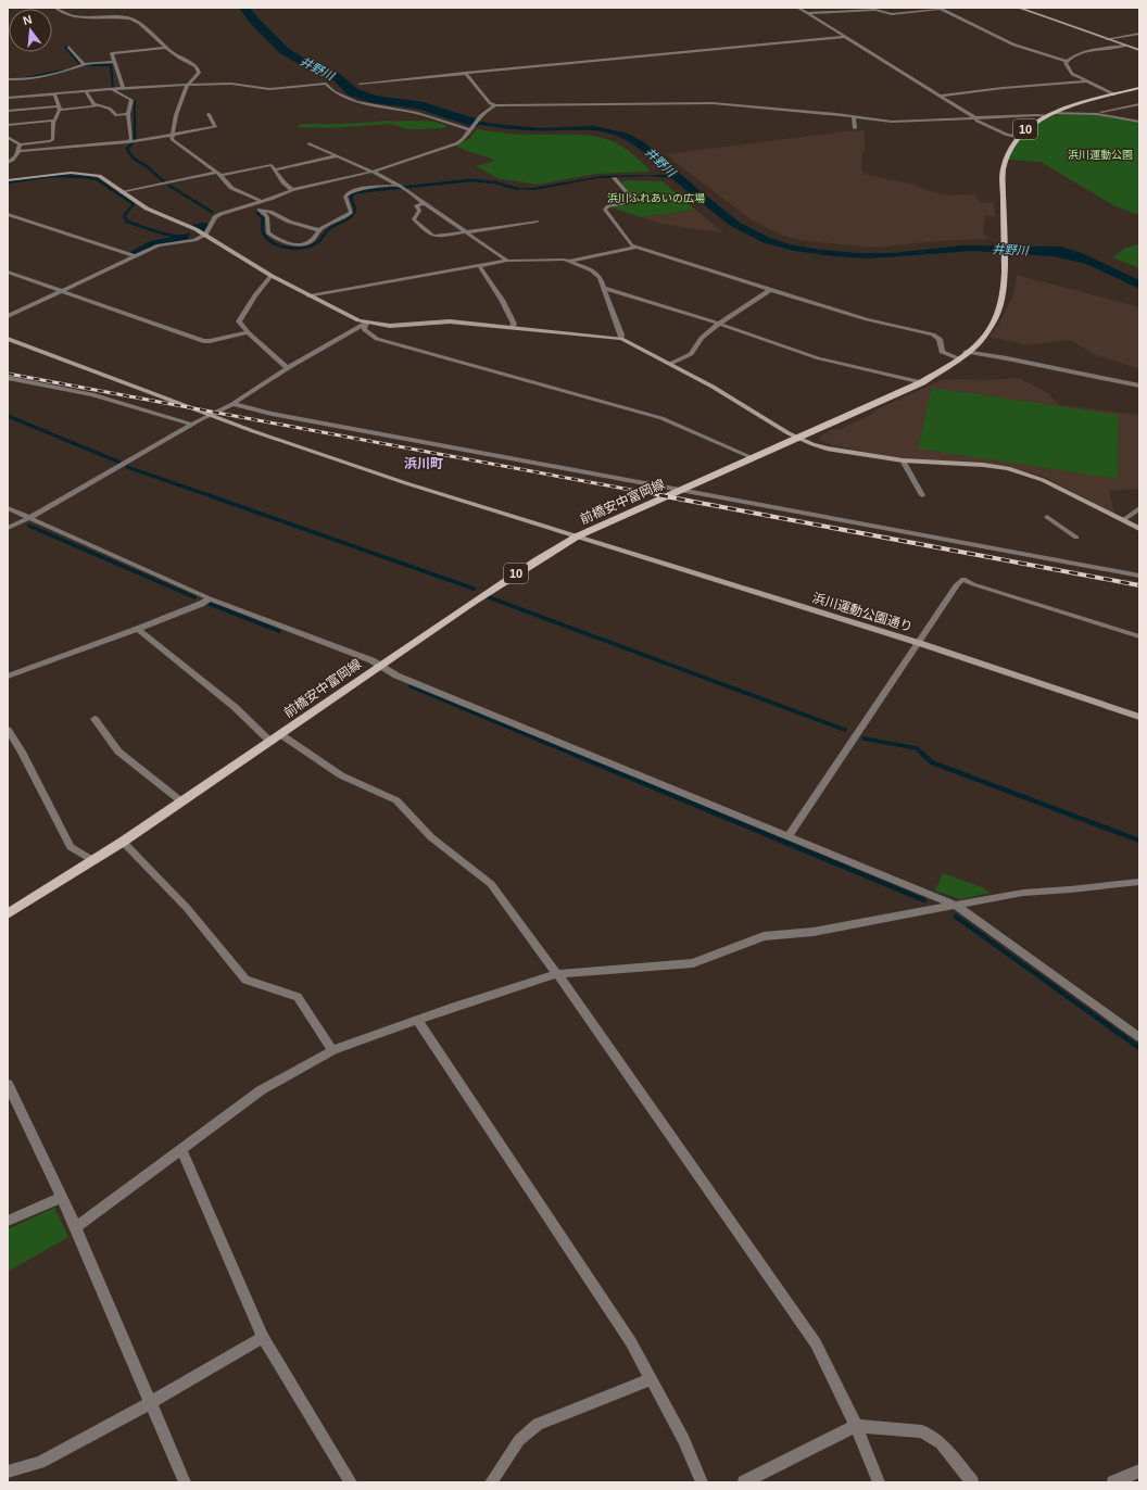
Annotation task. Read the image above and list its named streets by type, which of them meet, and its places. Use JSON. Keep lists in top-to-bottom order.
{
  "streets": {
    "main road": ["10", "前橋安中富岡線"],
    "street": ["浜川運動公園通り"]
  },
  "crossings": [
    ["前橋安中富岡線", "浜川運動公園通り"]
  ],
  "districts": ["浜川町"],
  "water": ["井野川"],
  "parks": ["浜川運動公園", "浜川ふれあいの広場"],
  "north": "top"
}
